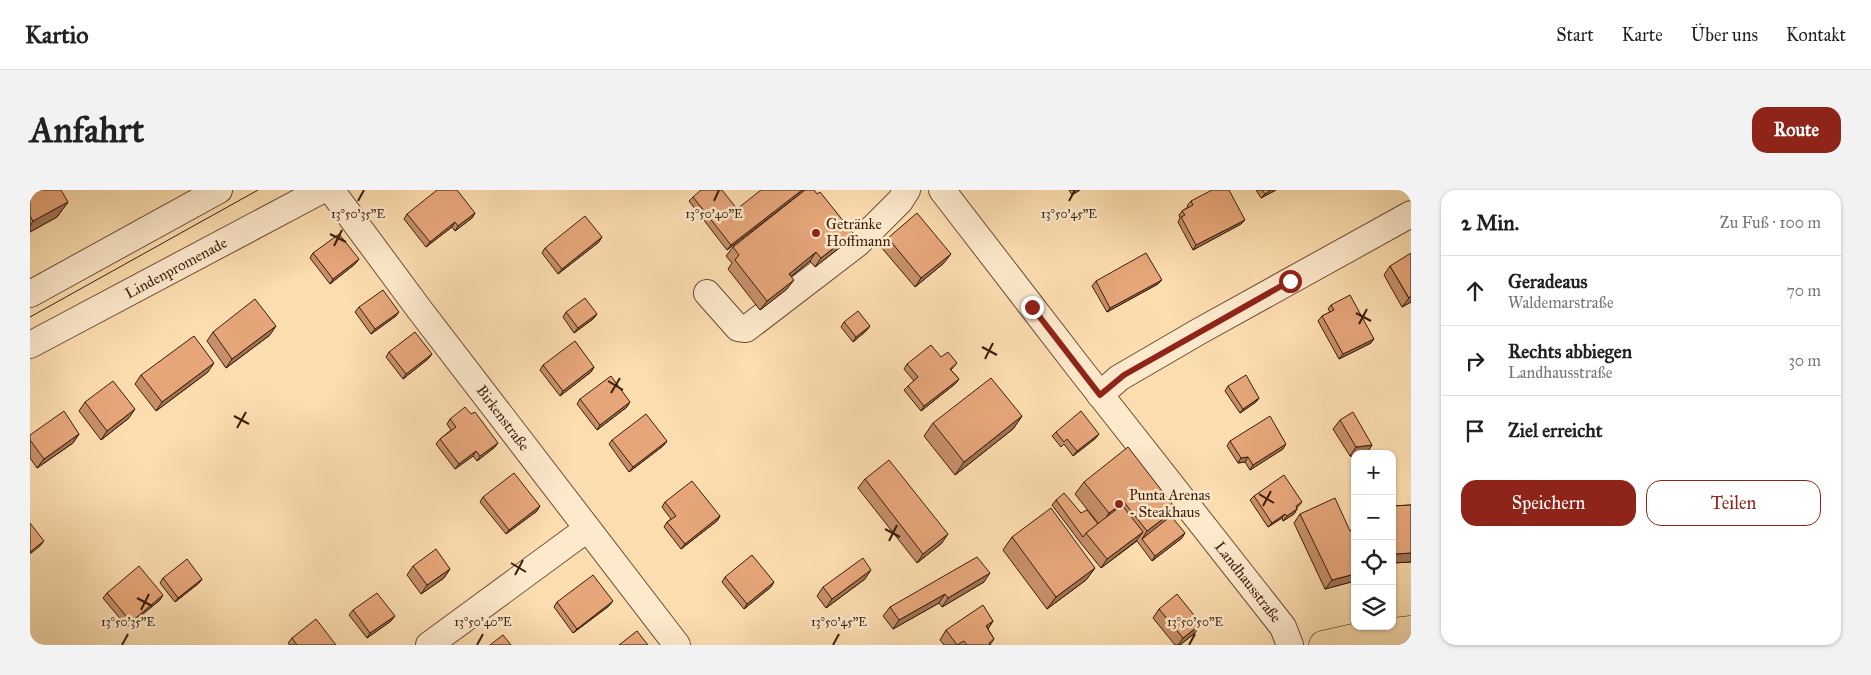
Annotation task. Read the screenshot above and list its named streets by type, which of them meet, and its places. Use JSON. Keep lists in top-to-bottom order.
{
  "streets": {
    "street": ["Lindenpromenade", "Birkenstraße", "Landhausstraße"]
  },
  "places": ["Getränke Hoffmann", "Punta Arenas - Steakhaus"],
  "page": {
    "header": "Kartio",
    "nav": [
      "Start",
      "Karte",
      "Über uns",
      "Kontakt"
    ],
    "buttons": [
      "Route",
      ["Speichern", "Teilen"]
    ],
    "title": "Anfahrt",
    "heading": ["2 Min.", "Zu Fuß · 100 m"],
    "list": [
      ["Geradeaus", "Waldemarstraße", "70 m"],
      ["Rechts abbiegen", "Landhausstraße", "30 m"],
      "Ziel erreicht"
    ],
    "map_buttons": ["+", "−"]
  },
  "coordinates": [
    "13°50'35\"E",
    "13°50'40\"E",
    "13°50'45\"E",
    "13°50'50\"E"
  ]
}
